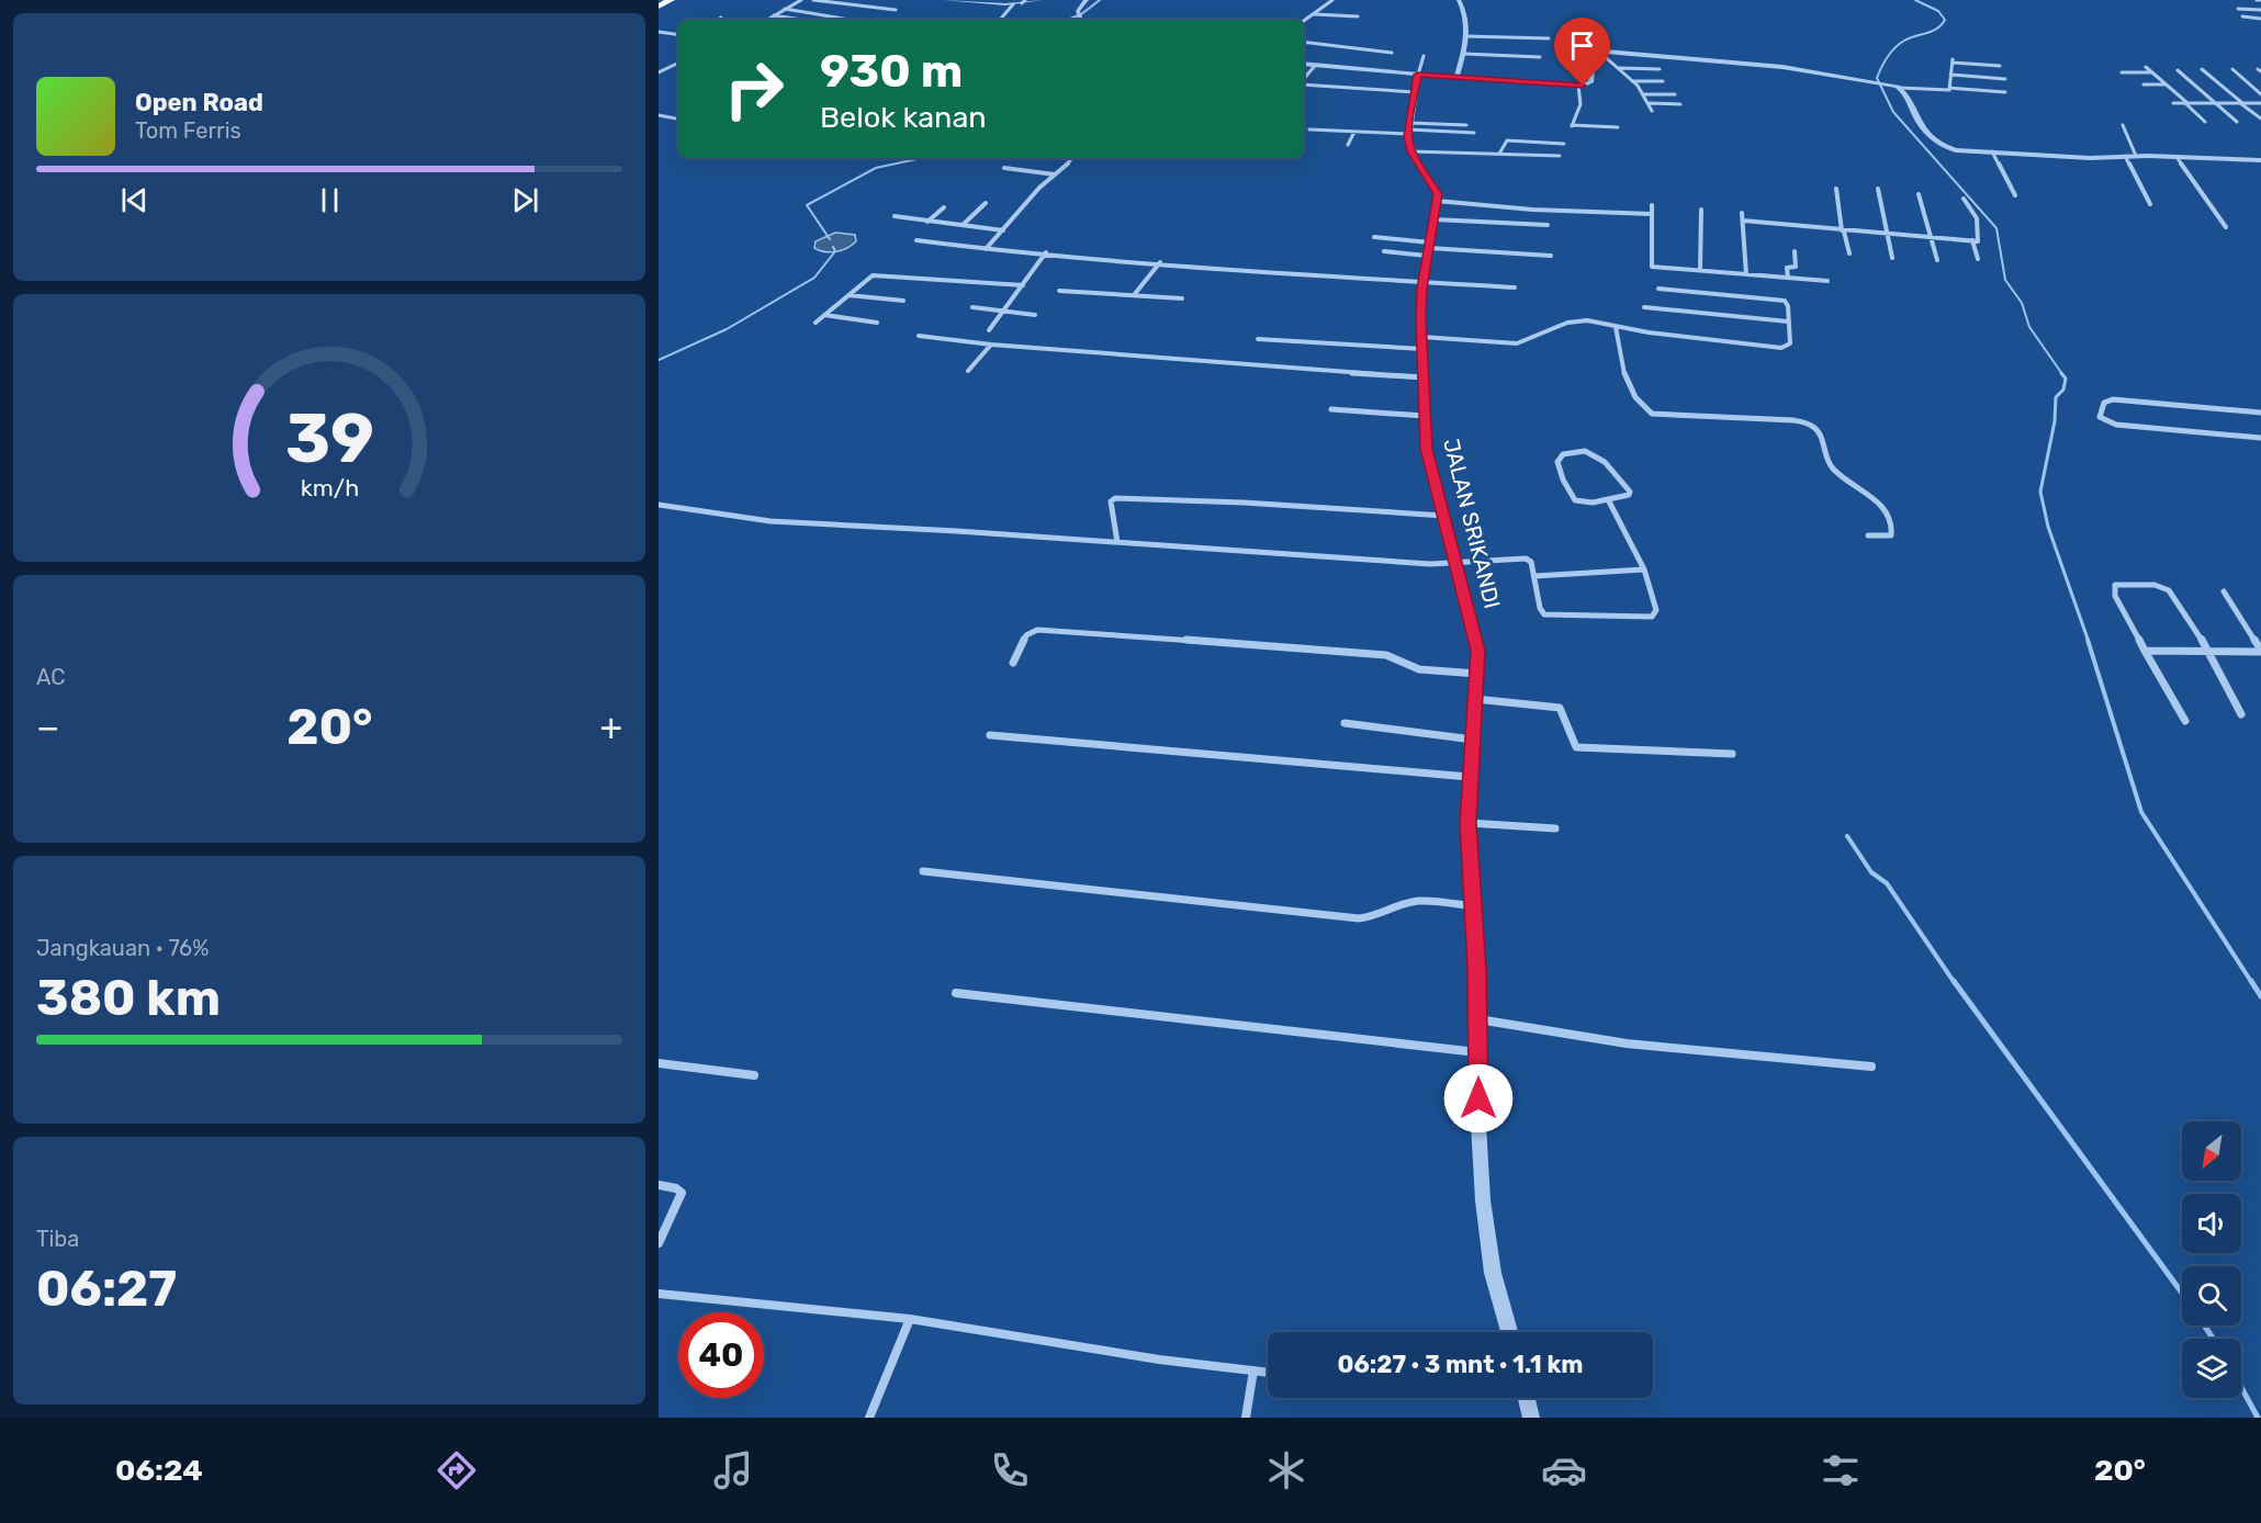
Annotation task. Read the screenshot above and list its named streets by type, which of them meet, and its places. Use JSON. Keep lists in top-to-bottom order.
{
  "streets": {
    "street": ["JALAN SRIKANDI"]
  },
  "north": "bottom left",
  "page": {
    "turn": ["930 m", "Belok kanan"],
    "song": ["Open Road", "Tom Ferris"],
    "tile": [
      "AC",
      ["Jangkauan · 76%", "380 km"],
      ["Tiba", "06:27"]
    ],
    "heat": ["−", "20°", "+"],
    "limit": "40",
    "trip": "06:27 · 3 mnt · 1.1 km",
    "tabs": ["06:24", "20°"],
    "gauge": ["39", "km/h"]
  }
}
